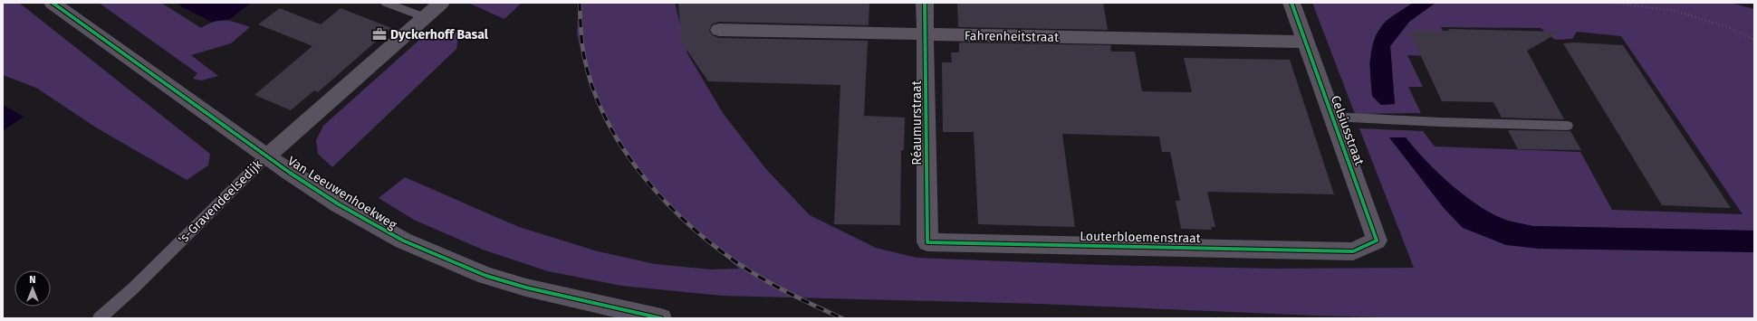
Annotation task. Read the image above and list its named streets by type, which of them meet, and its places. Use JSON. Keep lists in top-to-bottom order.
{
  "streets": {
    "street": [
      "Fahrenheitstraat",
      "Réaumurstraat",
      "Celsiusstraat",
      "Van Leeuwenhoekweg",
      "'s-Gravendeelsedijk",
      "Louterbloemenstraat"
    ]
  },
  "crossings": [
    ["Fahrenheitstraat", "Réaumurstraat"],
    ["Fahrenheitstraat", "Celsiusstraat"],
    ["Réaumurstraat", "Louterbloemenstraat"],
    ["Celsiusstraat", "Louterbloemenstraat"],
    ["Van Leeuwenhoekweg", "'s-Gravendeelsedijk"]
  ],
  "places": {
    "office": ["Dyckerhoff Basal"]
  },
  "north": "top"
}
